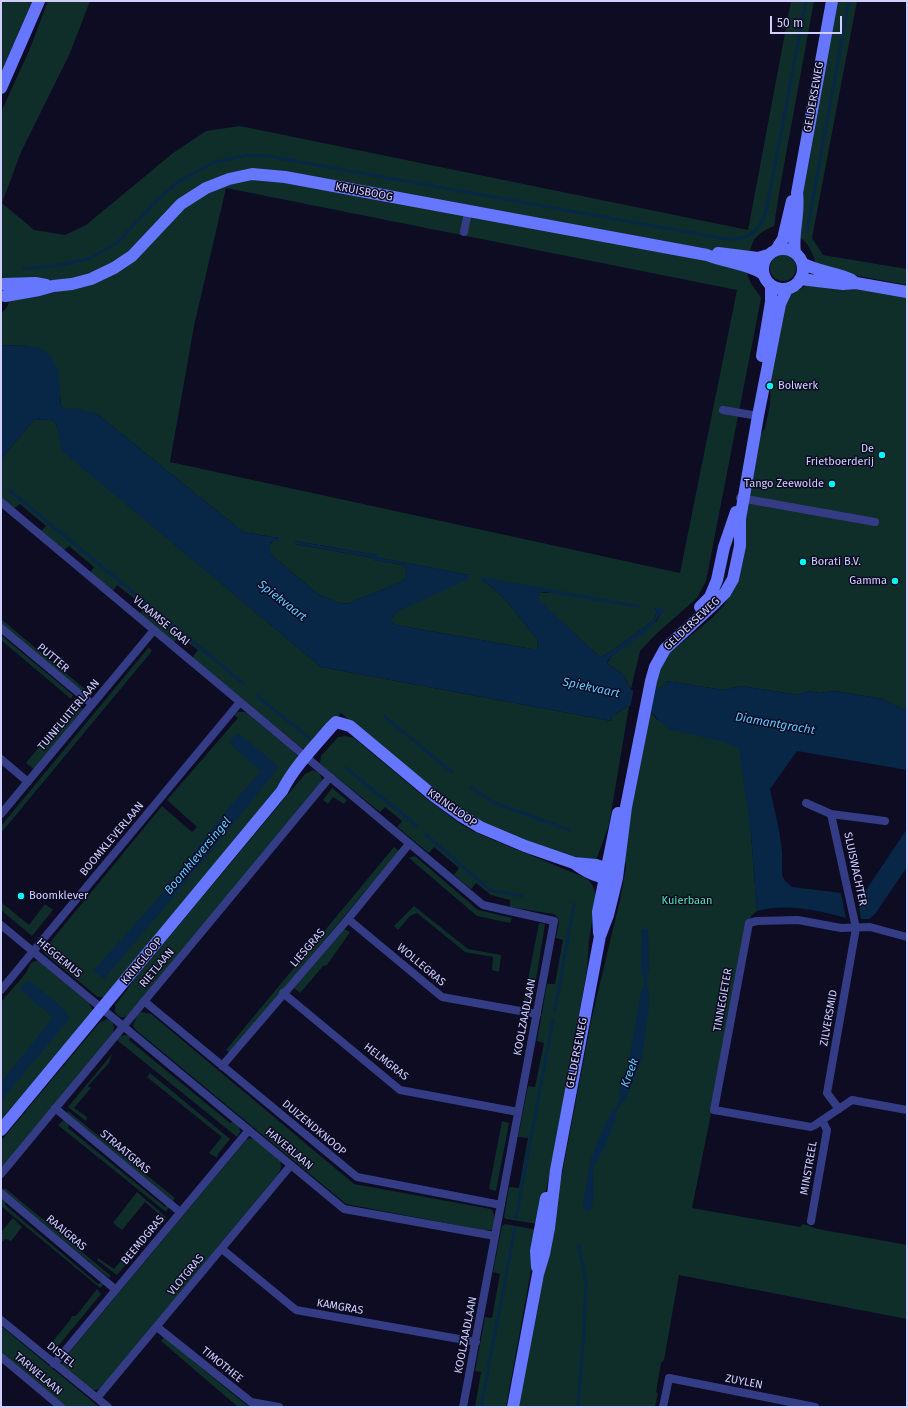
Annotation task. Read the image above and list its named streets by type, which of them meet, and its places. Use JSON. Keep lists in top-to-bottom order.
{
  "streets": {
    "street": [
      "GELDERSEWEG",
      "KRUISBOOG",
      "VLAAMSE GAAI",
      "PUTTER",
      "TUINFLUITERLAAN",
      "KRINGLOOP",
      "BOOMKLEVERLAAN",
      "SLUISWACHTER",
      "LIESGRAS",
      "HEGGEMUS",
      "WOLLEGRAS",
      "RIETLAAN",
      "TINNEGIETER",
      "KOOLZAADLAAN",
      "ZILVERSMID",
      "HELMGRAS",
      "DUIZENDKNOOP",
      "HAVERLAAN",
      "STRAATGRAS",
      "MINSTREEL",
      "RAAIGRAS",
      "BEEMDGRAS",
      "VLOTGRAS",
      "KAMGRAS",
      "DISTEL",
      "TIMOTHEE",
      "TARWELAAN",
      "ZUYLEN"
    ]
  },
  "crossings": [
    ["GELDERSEWEG", "KRUISBOOG"],
    ["GELDERSEWEG", "KRINGLOOP"],
    ["VLAAMSE GAAI", "TUINFLUITERLAAN"],
    ["VLAAMSE GAAI", "KRINGLOOP"],
    ["VLAAMSE GAAI", "BOOMKLEVERLAAN"],
    ["VLAAMSE GAAI", "KOOLZAADLAAN"],
    ["PUTTER", "TUINFLUITERLAAN"],
    ["KRINGLOOP", "HEGGEMUS"],
    ["KRINGLOOP", "KOOLZAADLAAN"],
    ["KRINGLOOP", "HAVERLAAN"],
    ["BOOMKLEVERLAAN", "HEGGEMUS"],
    ["SLUISWACHTER", "TINNEGIETER"],
    ["SLUISWACHTER", "ZILVERSMID"],
    ["LIESGRAS", "WOLLEGRAS"],
    ["LIESGRAS", "KOOLZAADLAAN"],
    ["LIESGRAS", "HELMGRAS"],
    ["LIESGRAS", "DUIZENDKNOOP"],
    ["HEGGEMUS", "HAVERLAAN"],
    ["WOLLEGRAS", "KOOLZAADLAAN"],
    ["RIETLAAN", "KOOLZAADLAAN"],
    ["RIETLAAN", "DUIZENDKNOOP"],
    ["RIETLAAN", "HAVERLAAN"],
    ["RIETLAAN", "STRAATGRAS"],
    ["TINNEGIETER", "ZILVERSMID"],
    ["TINNEGIETER", "MINSTREEL"],
    ["KOOLZAADLAAN", "HELMGRAS"],
    ["KOOLZAADLAAN", "DUIZENDKNOOP"],
    ["KOOLZAADLAAN", "HAVERLAAN"],
    ["KOOLZAADLAAN", "KAMGRAS"],
    ["HAVERLAAN", "BEEMDGRAS"],
    ["HAVERLAAN", "VLOTGRAS"],
    ["STRAATGRAS", "BEEMDGRAS"],
    ["RAAIGRAS", "BEEMDGRAS"],
    ["BEEMDGRAS", "DISTEL"],
    ["VLOTGRAS", "KAMGRAS"],
    ["VLOTGRAS", "DISTEL"],
    ["VLOTGRAS", "TIMOTHEE"]
  ],
  "water": [
    "Spiekvaart",
    "Diamantgracht",
    "Boomkleversingel",
    "Kreek"
  ],
  "parks": ["Kuierbaan"],
  "places": [
    "Bolwerk",
    "De Frietboerderij",
    "Tango Zeewolde",
    "Borati B.V.",
    "Gamma",
    "Boomklever"
  ],
  "scale_bar": "50 m"
}
